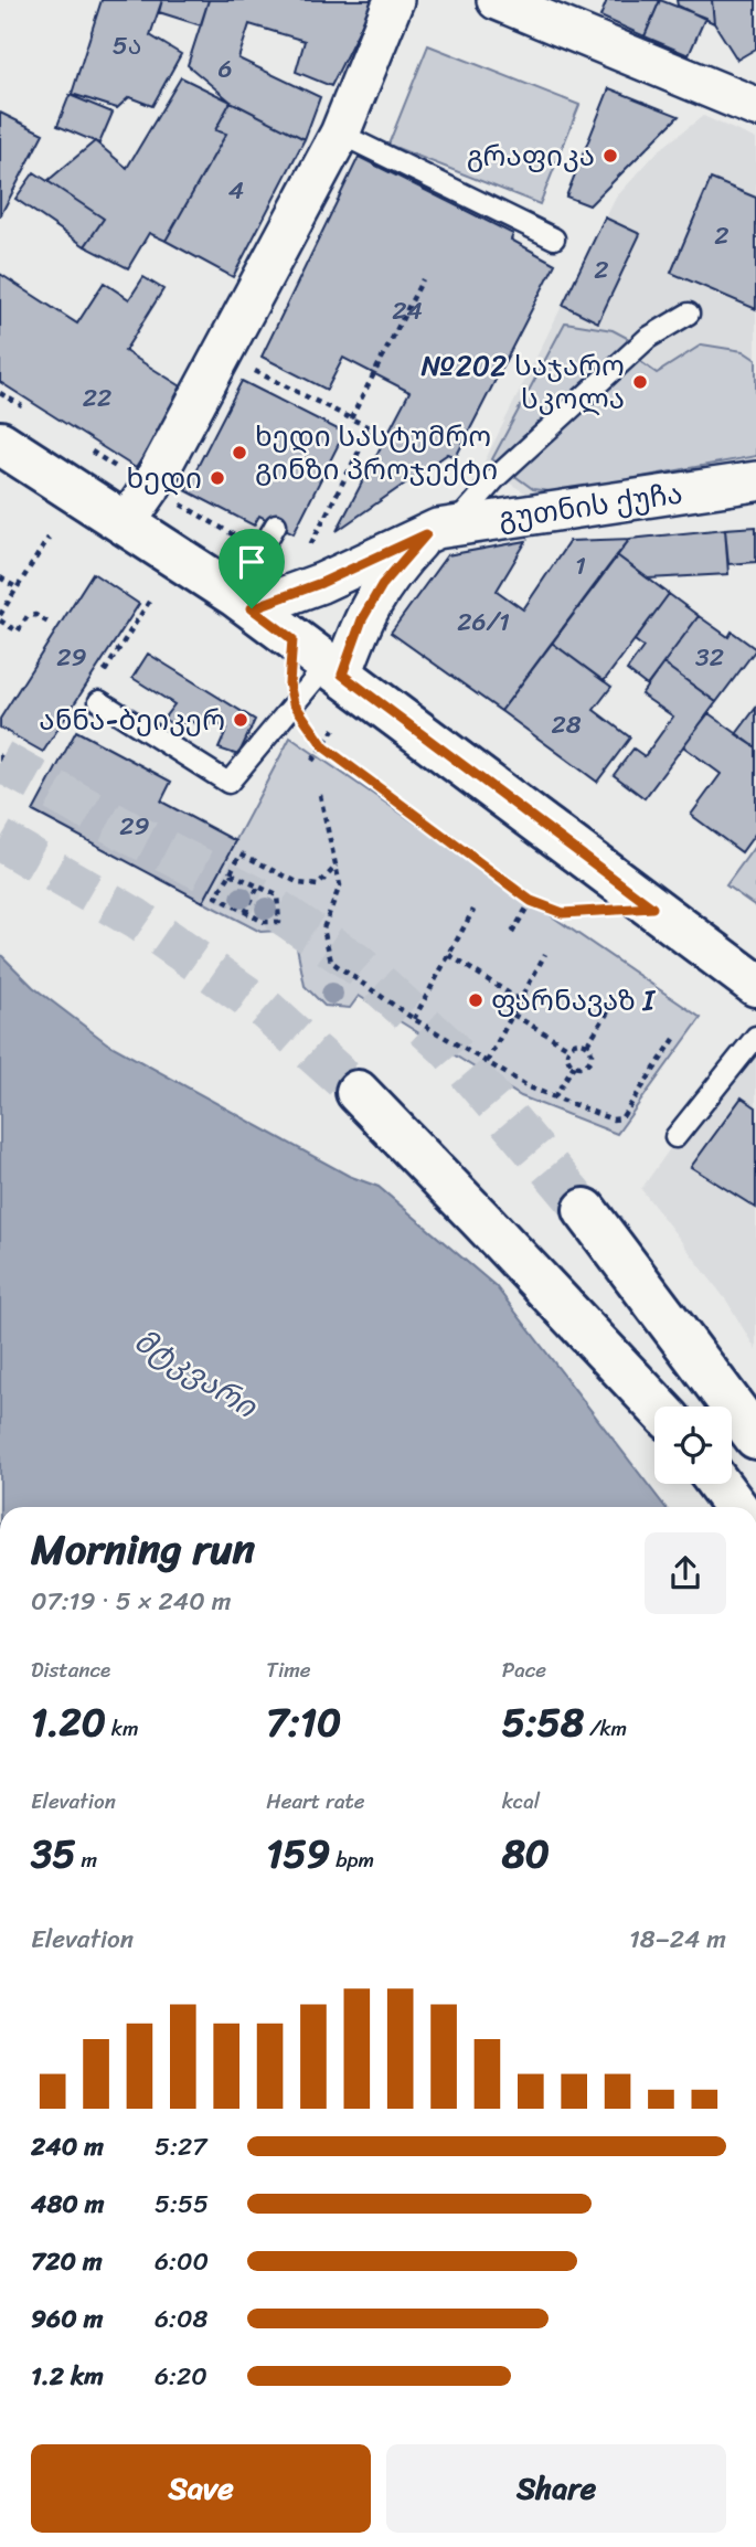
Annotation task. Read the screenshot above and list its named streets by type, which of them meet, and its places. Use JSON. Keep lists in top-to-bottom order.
{
  "streets": {
    "street": ["გუთნის ქუჩა"]
  },
  "water": ["მტკვარი"],
  "places": [
    "გრაფიკა",
    "№202 საჯარო სკოლა",
    "ხედი სასტუმრო გინზი პროჯექტი",
    "ხედი",
    "ანნა-ბეიკერ",
    "ფარნავაზ I"
  ],
  "house_numbers": [
    "5ა",
    "6",
    "4",
    "2",
    "2",
    "24",
    "22",
    "1",
    "26/1",
    "29",
    "32",
    "28",
    "29"
  ],
  "page": {
    "heading": ["Morning run", "07:19 · 5 × 240 m"],
    "stats": [
      ["Distance", "1.20 km"],
      ["Time", "7:10"],
      ["Pace", "5:58 /km"],
      ["Elevation", "35 m"],
      ["Heart rate", "159 bpm"],
      ["kcal", "80"]
    ],
    "chart": ["Elevation", "18–24 m"],
    "list": [
      {
        "name": "240 m",
        "note": "5:27"
      },
      {
        "name": "480 m",
        "note": "5:55"
      },
      {
        "name": "720 m",
        "note": "6:00"
      },
      {
        "name": "960 m",
        "note": "6:08"
      },
      {
        "name": "1.2 km",
        "note": "6:20"
      }
    ],
    "buttons": ["Save", "Share"]
  }
}
